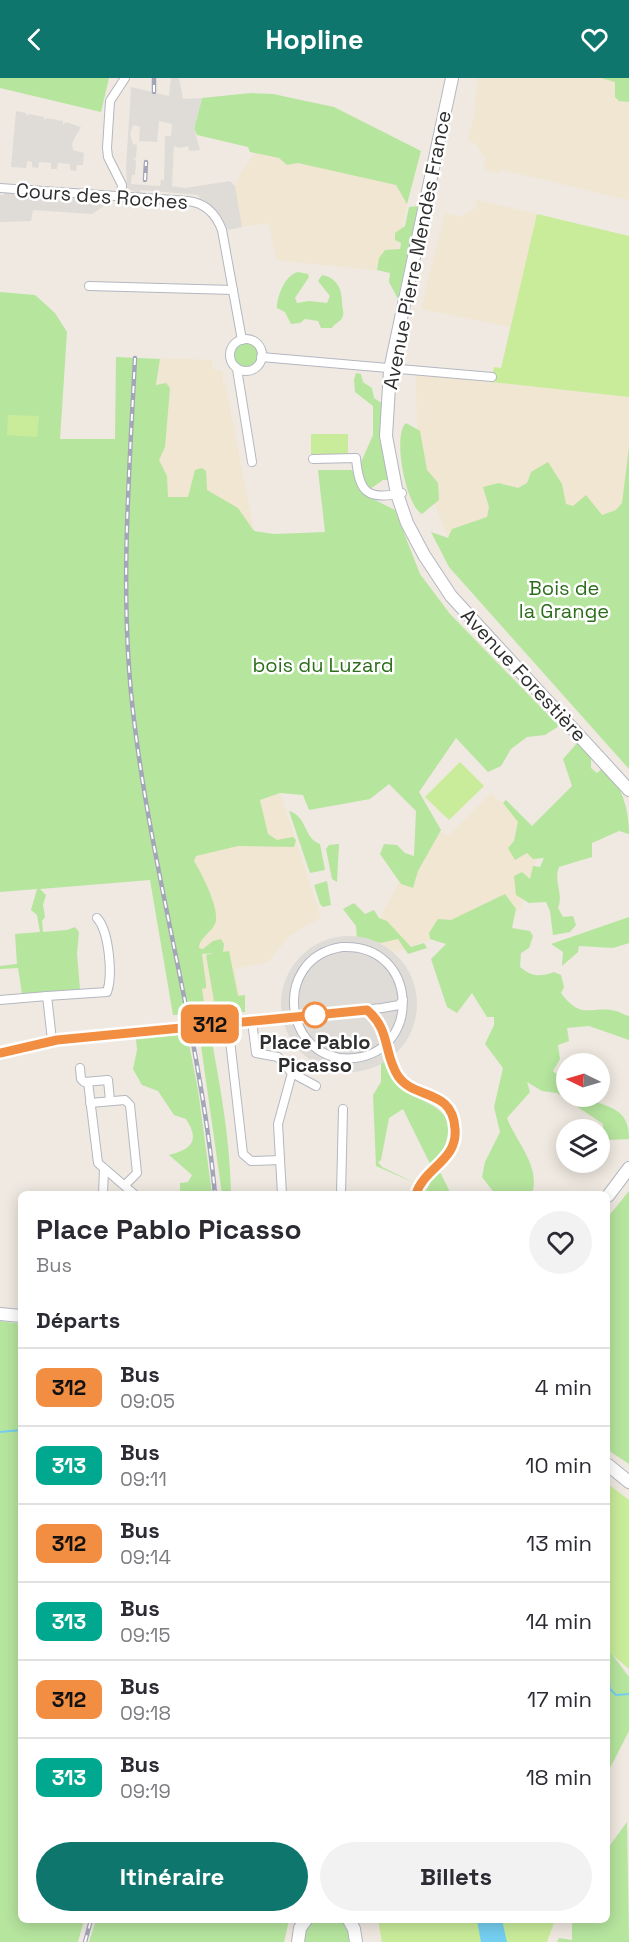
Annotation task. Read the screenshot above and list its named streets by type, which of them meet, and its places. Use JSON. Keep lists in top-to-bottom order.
{
  "streets": {
    "street": ["Cours des Roches", "Avenue Pierre Mendès France", "Avenue Forestière"]
  },
  "crossings": [
    ["Avenue Pierre Mendès France", "Avenue Forestière"]
  ],
  "parks": ["Bois de la Grange", "bois du Luzard"],
  "places": ["Place Pablo Picasso"],
  "lines": ["bus line 312"],
  "north": "left",
  "page": {
    "header": "Hopline",
    "on_map": "312",
    "heading": [
      ["Place Pablo Picasso", "Bus"],
      "Départs"
    ],
    "list": [
      {
        "mark": "312",
        "name": "Bus",
        "note": "09:05",
        "value": "4 min"
      },
      {
        "mark": "313",
        "name": "Bus",
        "note": "09:11",
        "value": "10 min"
      },
      {
        "mark": "312",
        "name": "Bus",
        "note": "09:14",
        "value": "13 min"
      },
      {
        "mark": "313",
        "name": "Bus",
        "note": "09:15",
        "value": "14 min"
      },
      {
        "mark": "312",
        "name": "Bus",
        "note": "09:18",
        "value": "17 min"
      },
      {
        "mark": "313",
        "name": "Bus",
        "note": "09:19",
        "value": "18 min"
      }
    ],
    "buttons": ["Itinéraire", "Billets"]
  }
}
